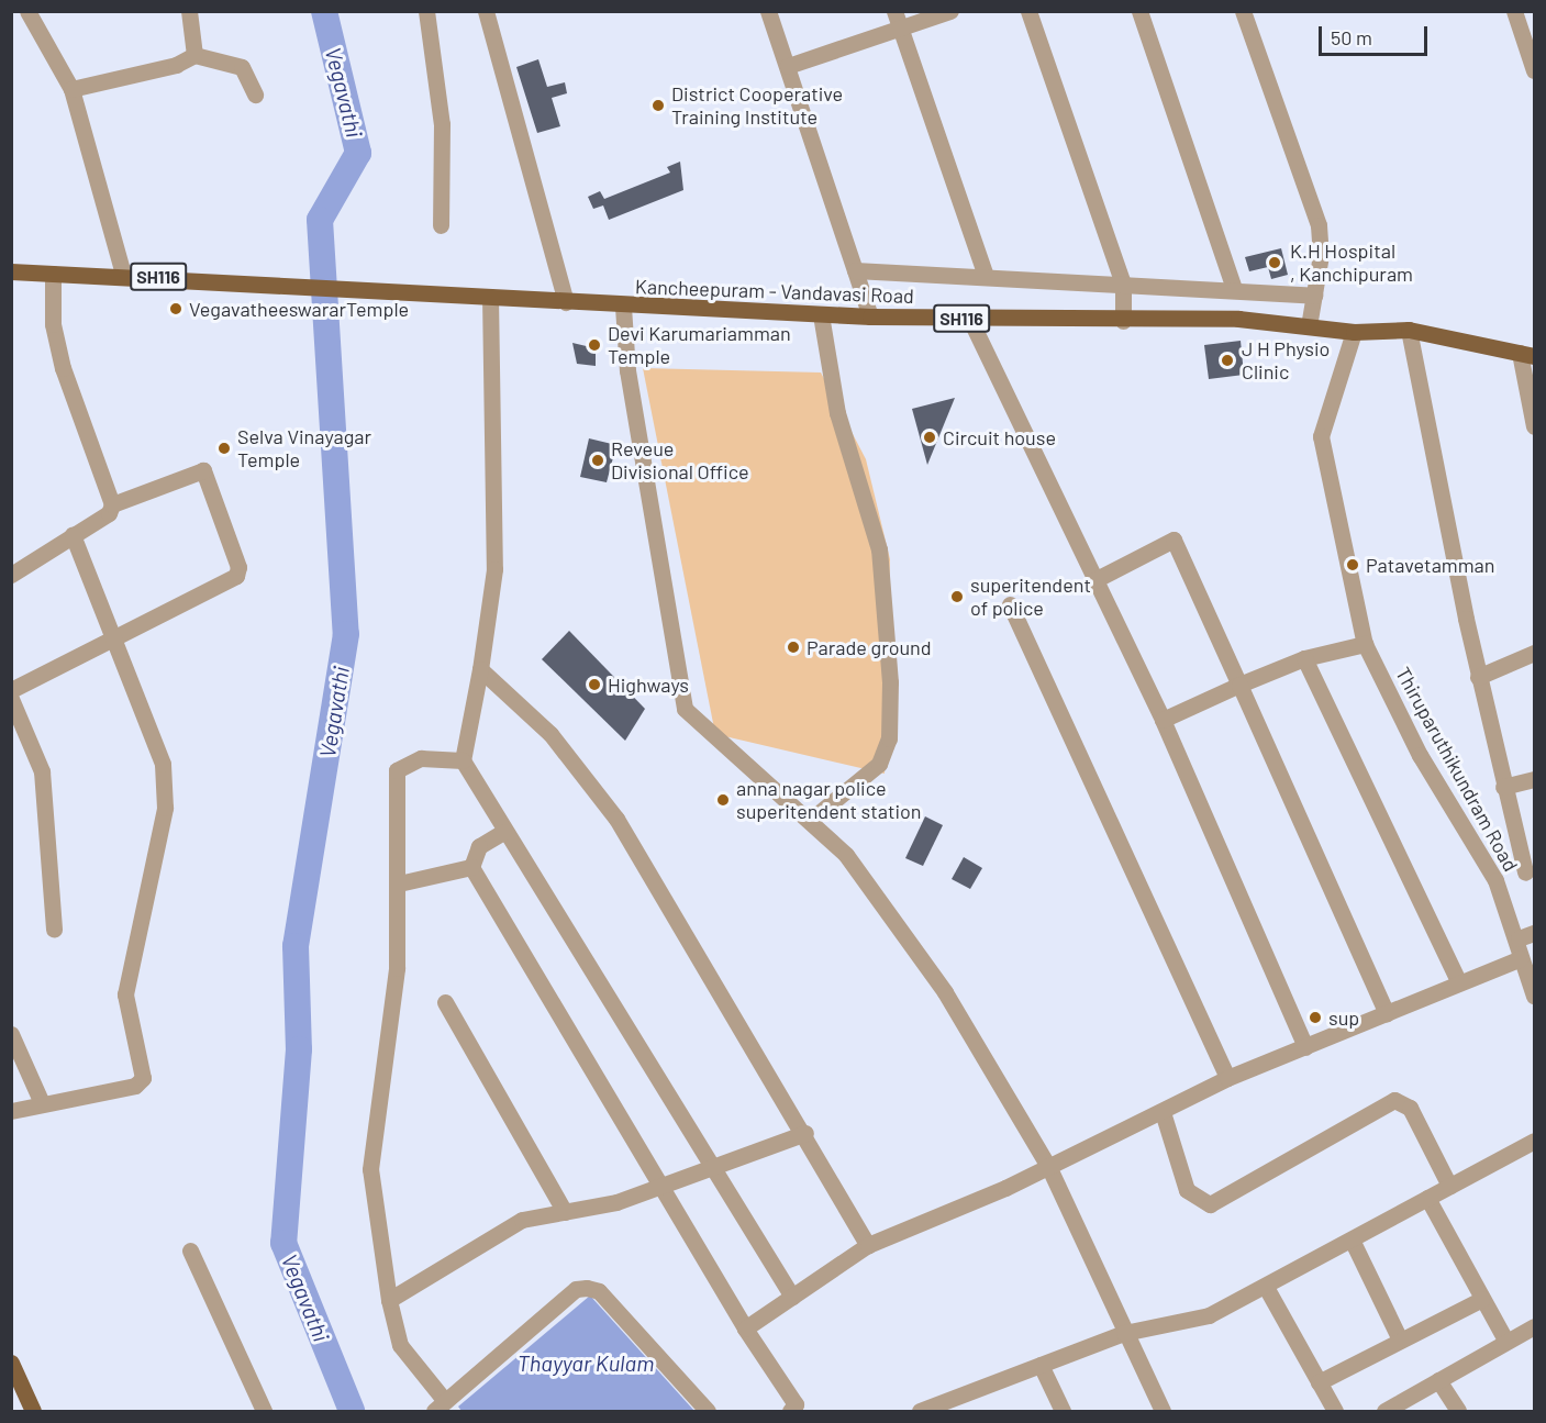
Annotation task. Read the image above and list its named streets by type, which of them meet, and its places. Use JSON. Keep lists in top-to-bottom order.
{
  "streets": {
    "main road": ["SH116", "Kancheepuram - Vandavasi Road"],
    "street": ["Thiruparuthikundram Road"]
  },
  "crossings": [
    ["Kancheepuram - Vandavasi Road", "Thiruparuthikundram Road"]
  ],
  "water": ["Vegavathi", "Thayyar Kulam"],
  "places": [
    "District Cooperative Training Institute",
    "K.H Hospital , Kanchipuram",
    "VegavatheeswararTemple",
    "Devi Karumariamman Temple",
    "J H Physio Clinic",
    "Circuit house",
    "Selva Vinayagar Temple",
    "Reveue Divisional Office",
    "Patavetamman",
    "superitendent of police",
    "Parade ground",
    "Highways",
    "anna nagar police superitendent station",
    "sup"
  ],
  "scale_bar": "50 m"
}
